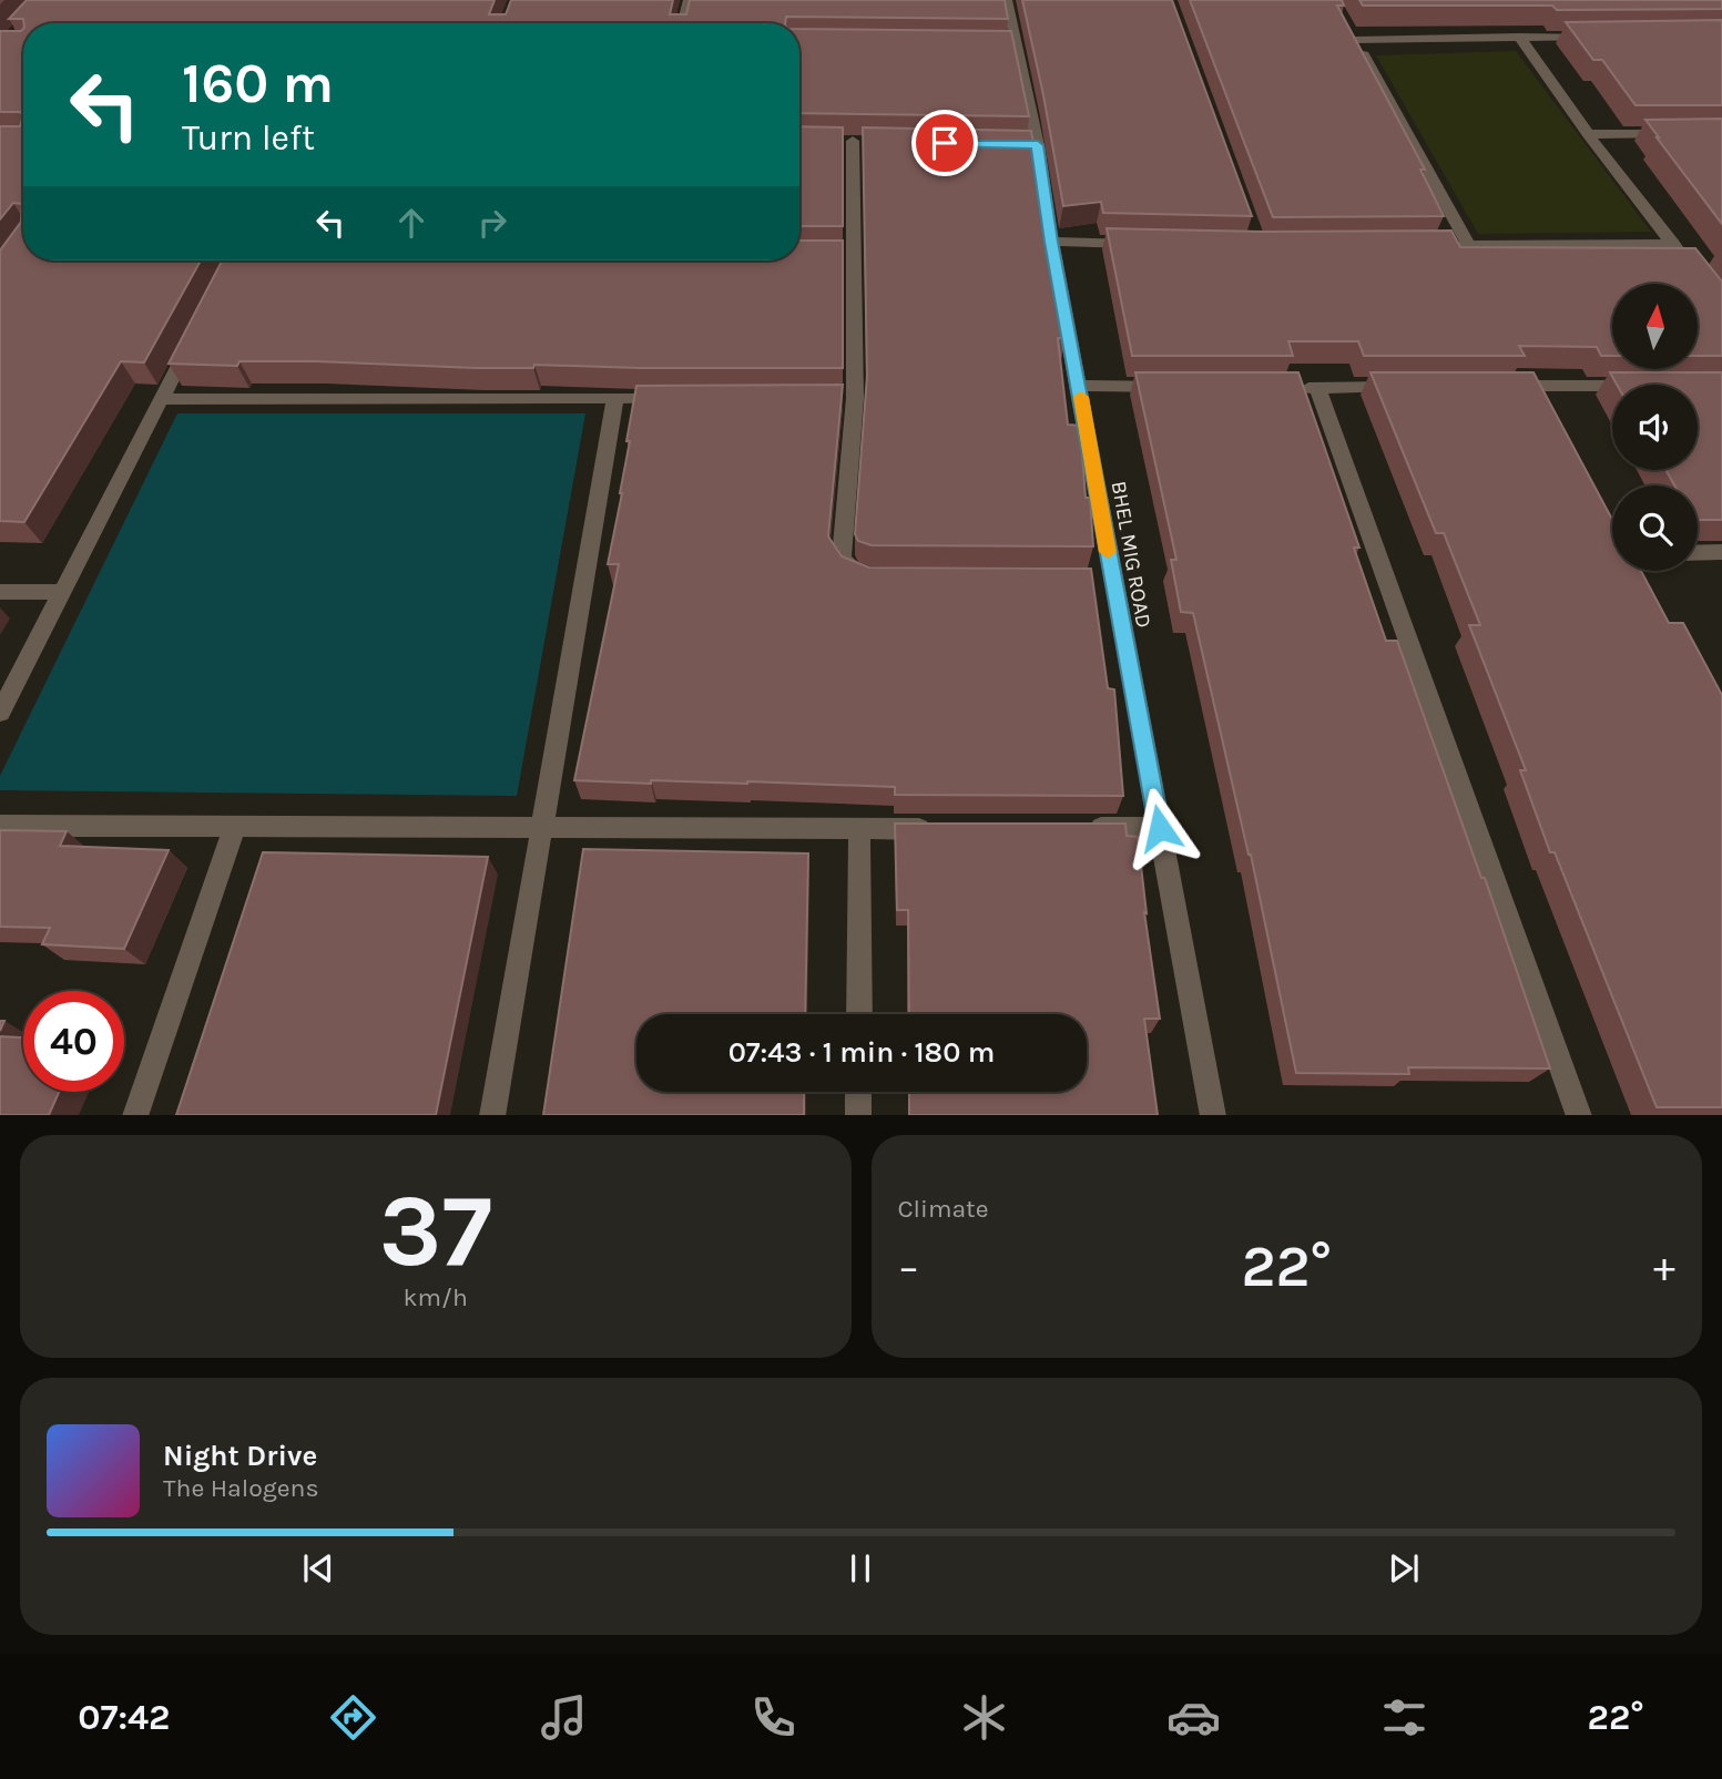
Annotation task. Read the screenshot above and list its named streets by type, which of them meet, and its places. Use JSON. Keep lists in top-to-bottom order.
{
  "streets": {
    "street": ["BHEL MIG ROAD"]
  },
  "north": "top",
  "page": {
    "turn": ["160 m", "Turn left"],
    "limit": "40",
    "trip": "07:43 · 1 min · 180 m",
    "tile": [
      ["37", "km/h"],
      "Climate"
    ],
    "heat": ["−", "22°", "+"],
    "song": ["Night Drive", "The Halogens"],
    "tabs": ["07:42", "22°"]
  }
}
